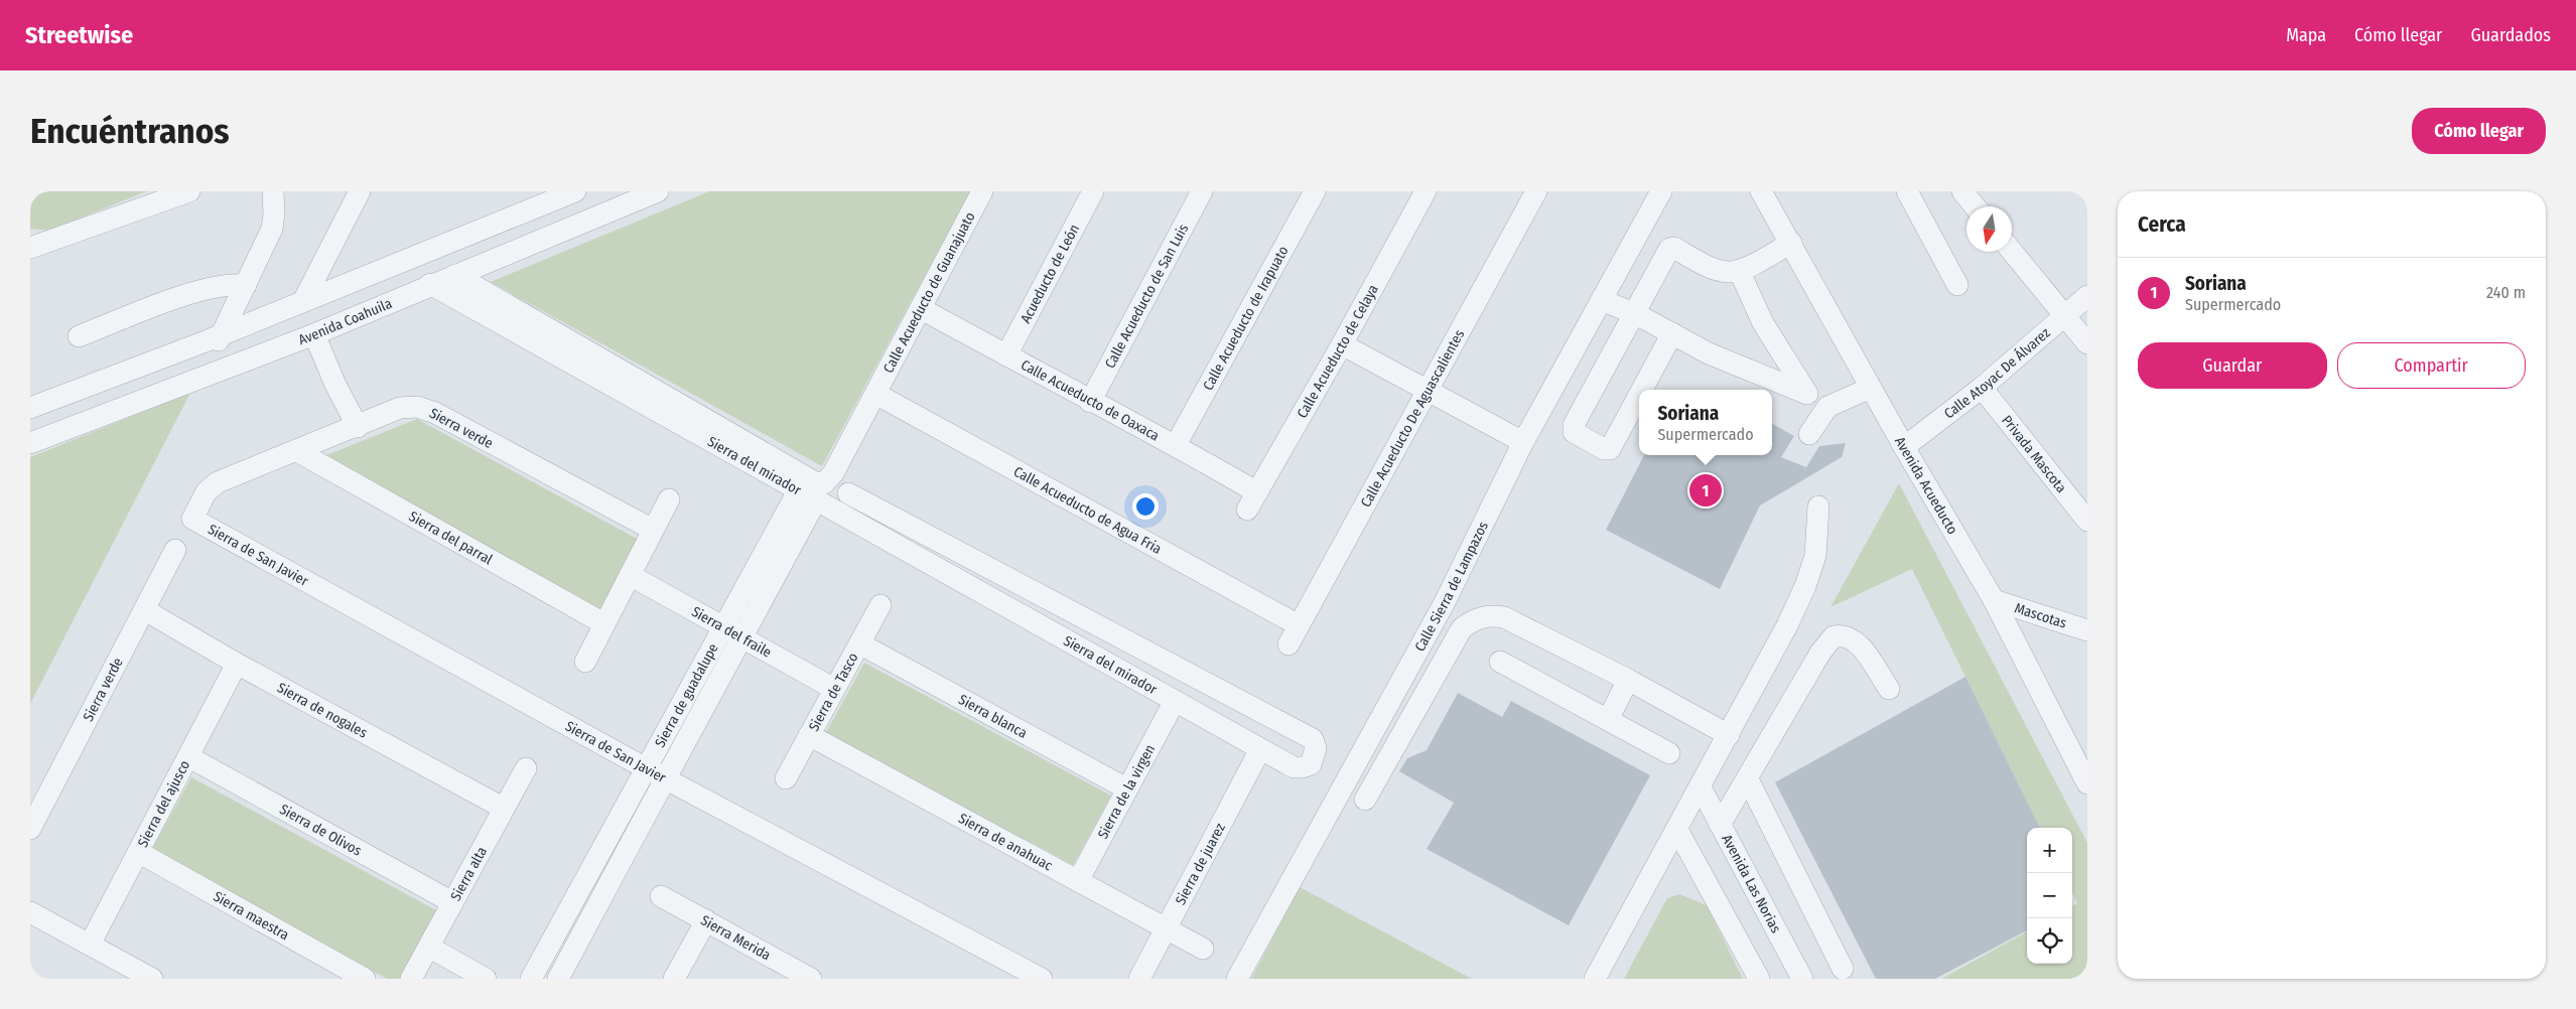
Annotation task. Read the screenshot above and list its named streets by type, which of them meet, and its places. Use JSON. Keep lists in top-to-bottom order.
{
  "streets": {
    "street": [
      "Acueducto de León",
      "Calle Acueducto de Guanajuato",
      "Calle Acueducto de San Luis",
      "Calle Acueducto de Irapuato",
      "Avenida Coahuila",
      "Calle Acueducto de Celaya",
      "Calle Atoyac De Álvarez",
      "Calle Acueducto de Oaxaca",
      "Calle Acueducto De Aguascalientes",
      "Sierra verde",
      "Privada Mascota",
      "Sierra del mirador",
      "Avenida Acueducto",
      "Calle Acueducto de Agua Fria",
      "Sierra del parral",
      "Sierra de San Javier",
      "Calle Sierra de Lampazos",
      "Mascotas",
      "Sierra del fraile",
      "Sierra de Tasco",
      "Sierra de guadalupe",
      "Sierra de nogales",
      "Sierra blanca",
      "Sierra de la virgen",
      "Sierra del ajusco",
      "Sierra de Olivos",
      "Sierra de anahuac",
      "Sierra de juarez",
      "Sierra alta",
      "Avenida Las Norias",
      "Sierra maestra",
      "Sierra Merida"
    ]
  },
  "crossings": [
    ["Acueducto de León", "Calle Acueducto de Oaxaca"],
    ["Calle Acueducto de Guanajuato", "Calle Acueducto de Oaxaca"],
    ["Calle Acueducto de Guanajuato", "Sierra del mirador"],
    ["Calle Acueducto de Guanajuato", "Calle Acueducto de Agua Fria"],
    ["Calle Acueducto de Guanajuato", "Sierra de guadalupe"],
    ["Calle Acueducto de San Luis", "Calle Acueducto de Oaxaca"],
    ["Calle Acueducto de Irapuato", "Calle Acueducto de Oaxaca"],
    ["Avenida Coahuila", "Sierra del mirador"],
    ["Calle Acueducto de Celaya", "Calle Acueducto de Oaxaca"],
    ["Calle Atoyac De Álvarez", "Privada Mascota"],
    ["Calle Atoyac De Álvarez", "Avenida Acueducto"],
    ["Calle Acueducto De Aguascalientes", "Calle Acueducto de Agua Fria"],
    ["Sierra verde", "Sierra del parral"],
    ["Sierra verde", "Sierra de San Javier"],
    ["Sierra verde", "Sierra de nogales"],
    ["Sierra del mirador", "Sierra de guadalupe"],
    ["Sierra del mirador", "Sierra de la virgen"],
    ["Sierra del mirador", "Sierra de juarez"],
    ["Avenida Acueducto", "Mascotas"],
    ["Sierra de San Javier", "Sierra de guadalupe"],
    ["Sierra del fraile", "Sierra de Tasco"],
    ["Sierra del fraile", "Sierra de guadalupe"],
    ["Sierra de Tasco", "Sierra blanca"],
    ["Sierra de Tasco", "Sierra de anahuac"],
    ["Sierra de nogales", "Sierra del ajusco"],
    ["Sierra de nogales", "Sierra alta"],
    ["Sierra blanca", "Sierra de la virgen"],
    ["Sierra de la virgen", "Sierra de anahuac"],
    ["Sierra del ajusco", "Sierra de Olivos"],
    ["Sierra del ajusco", "Sierra maestra"],
    ["Sierra de Olivos", "Sierra alta"],
    ["Sierra de anahuac", "Sierra de juarez"]
  ],
  "north": "bottom",
  "page": {
    "header": "Streetwise",
    "nav": ["Mapa", "Cómo llegar", "Guardados"],
    "buttons": [
      "Cómo llegar",
      ["Guardar", "Compartir"]
    ],
    "title": "Encuéntranos",
    "heading": "Cerca",
    "list": [
      {
        "mark": "1",
        "name": "Soriana",
        "note": "Supermercado",
        "value": "240 m"
      }
    ],
    "popup": ["Soriana", "Supermercado"],
    "pins": "1",
    "map_buttons": ["+", "−"]
  }
}
